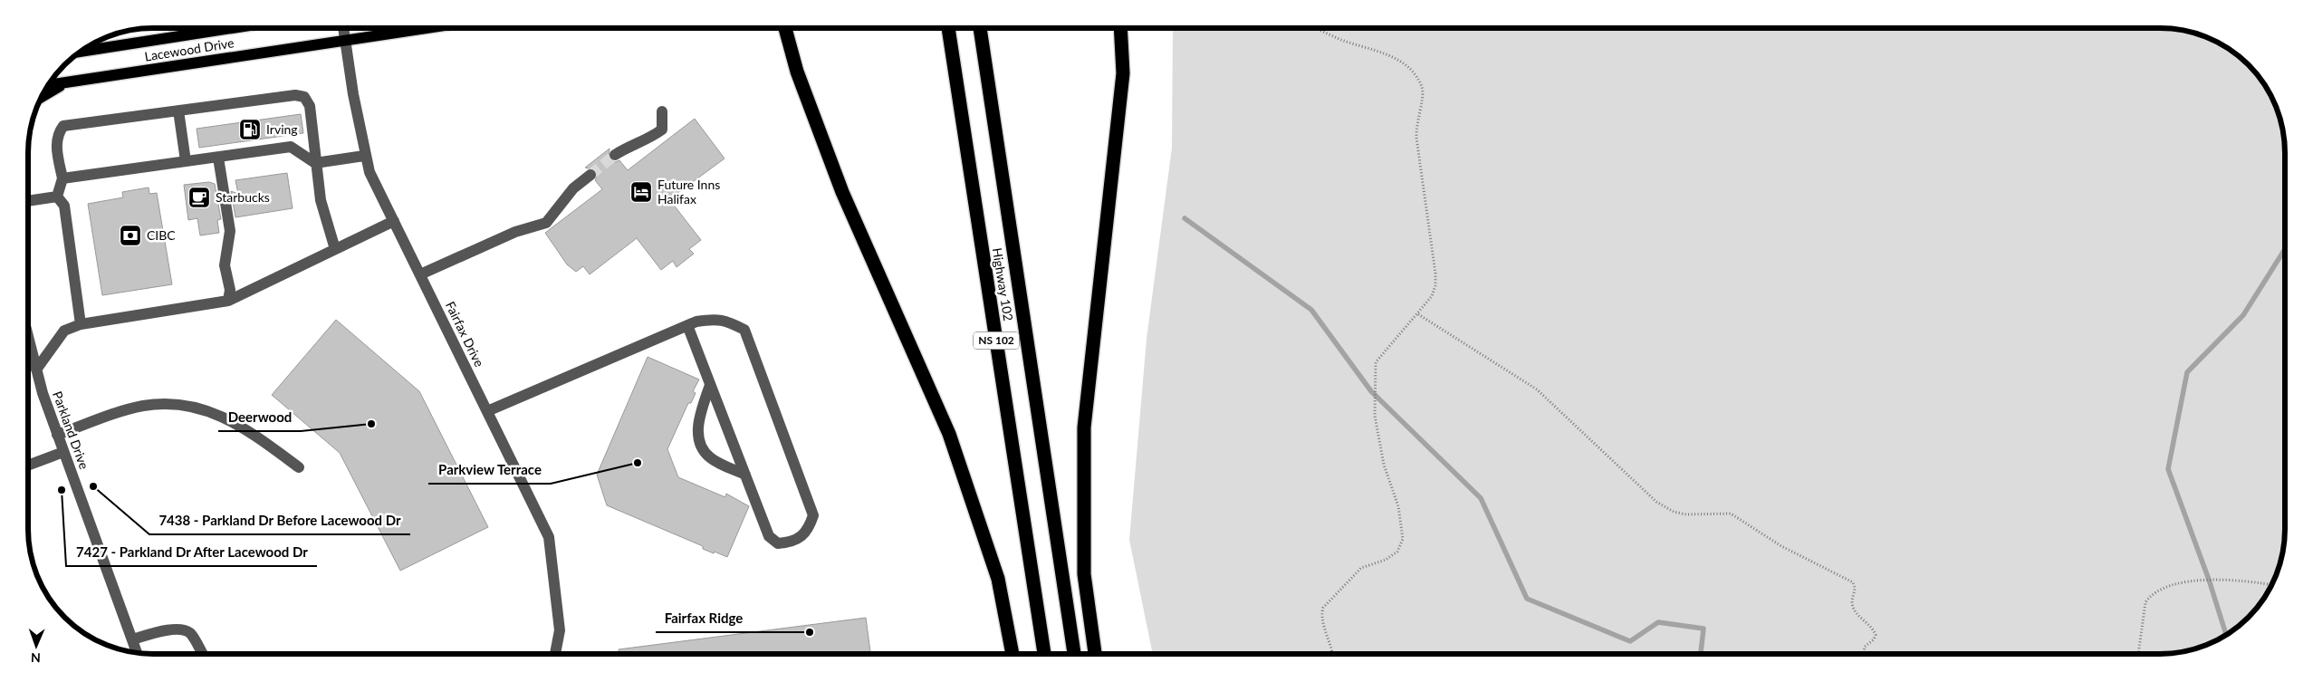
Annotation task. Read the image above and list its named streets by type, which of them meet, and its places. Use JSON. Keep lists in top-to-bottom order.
{
  "streets": {
    "highway": ["Highway 102", "NS 102"],
    "main road": ["Lacewood Drive"],
    "street": ["Fairfax Drive", "Parkland Drive"]
  },
  "crossings": [
    ["Lacewood Drive", "Fairfax Drive"]
  ],
  "places": {
    "fuel station": ["Irving"],
    "hotel": ["Future Inns Halifax"],
    "cafe": ["Starbucks"],
    "bank": ["CIBC"],
    "other": [
      "Deerwood",
      "Parkview Terrace",
      "7438 - Parkland Dr Before Lacewood Dr",
      "7427 - Parkland Dr After Lacewood Dr",
      "Fairfax Ridge"
    ]
  },
  "north": "bottom"
}
